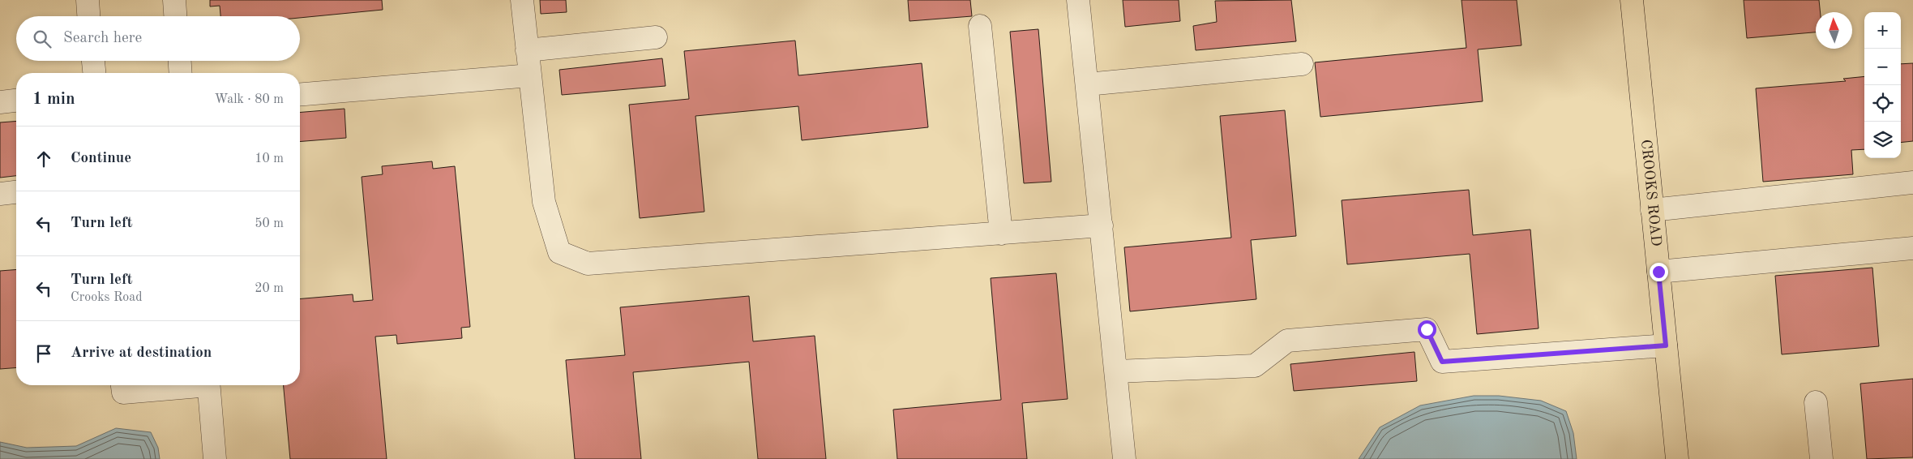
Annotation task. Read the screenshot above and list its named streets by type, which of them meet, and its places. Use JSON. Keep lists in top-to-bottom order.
{
  "streets": {
    "main road": ["CROOKS ROAD"]
  },
  "north": "top",
  "page": {
    "map_buttons": ["+", "−"],
    "search": "Search here",
    "heading": ["1 min", "Walk · 80 m"],
    "list": [
      ["Continue", "10 m"],
      ["Turn left", "50 m"],
      ["Turn left", "Crooks Road", "20 m"],
      "Arrive at destination"
    ]
  }
}
